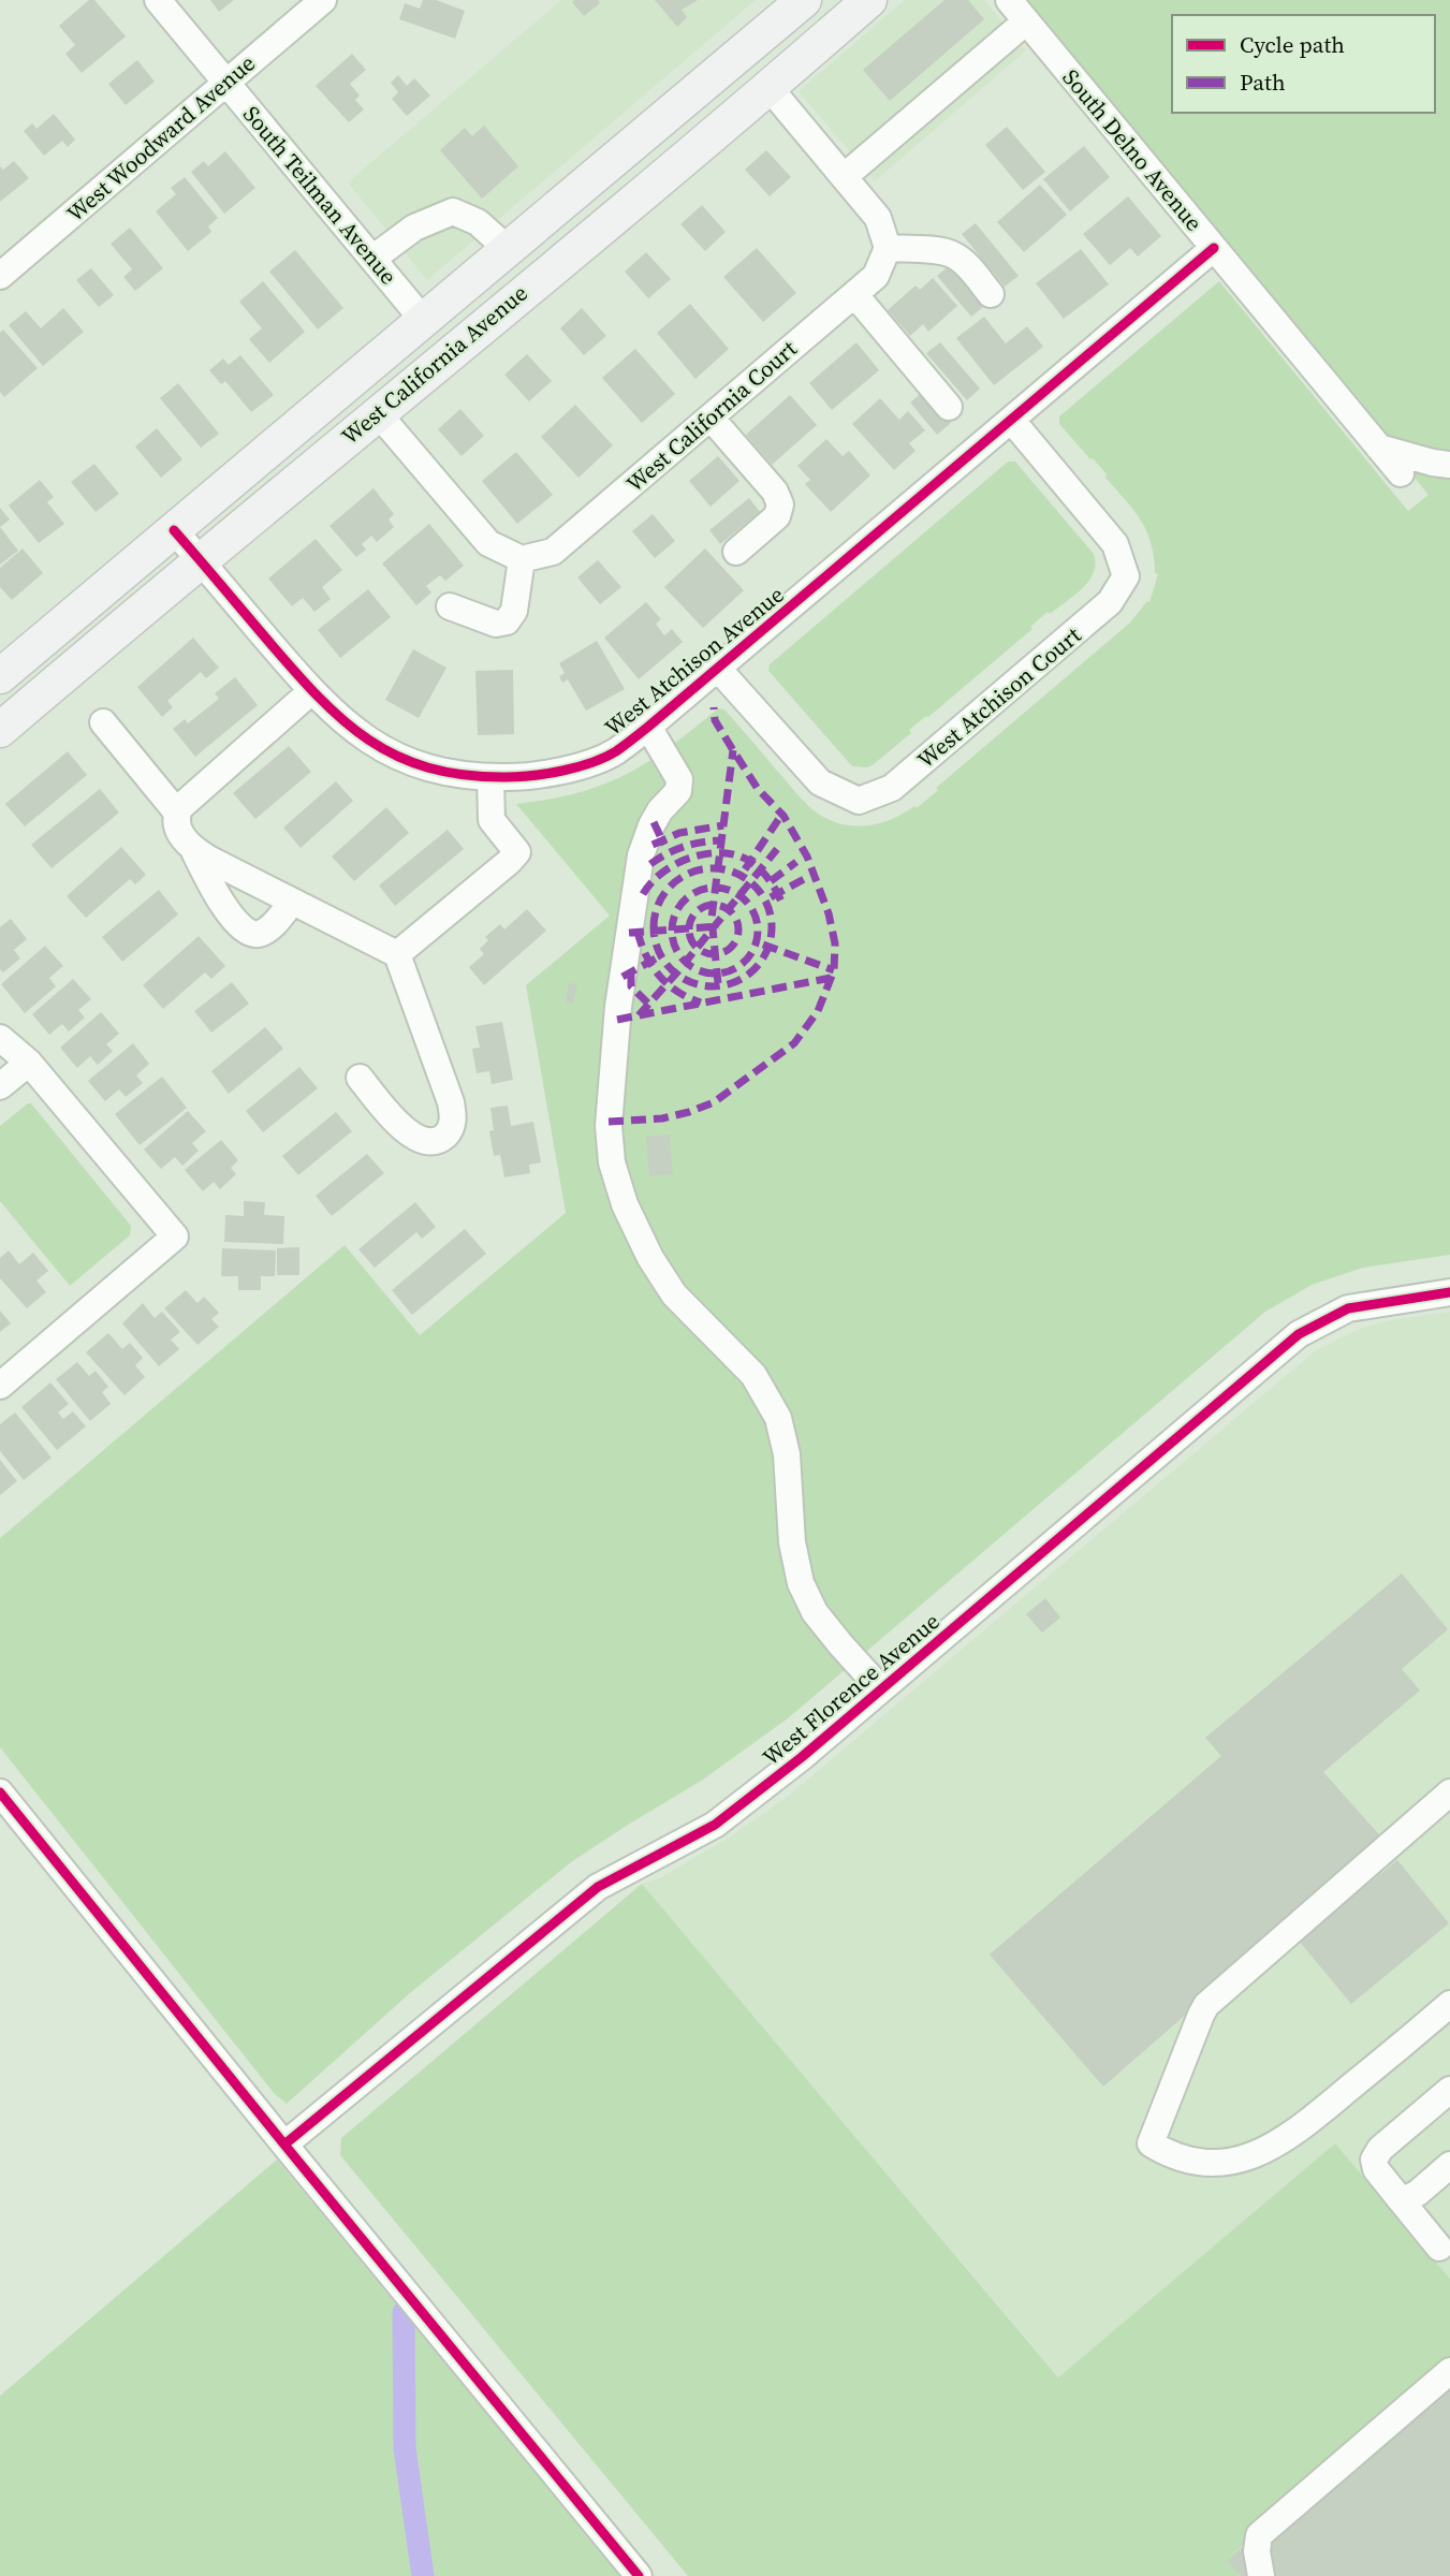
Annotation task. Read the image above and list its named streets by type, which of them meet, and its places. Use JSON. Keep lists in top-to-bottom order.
{
  "streets": {
    "main road": ["West California Avenue"],
    "street": [
      "West Woodward Avenue",
      "South Delno Avenue",
      "South Teilman Avenue",
      "West California Court",
      "West Atchison Avenue",
      "West Atchison Court",
      "West Florence Avenue"
    ]
  },
  "crossings": [
    ["West Woodward Avenue", "South Teilman Avenue"],
    ["South Delno Avenue", "West Atchison Avenue"],
    ["South Teilman Avenue", "West California Avenue"],
    ["West California Avenue", "West Atchison Avenue"],
    ["West Atchison Avenue", "West Atchison Court"]
  ],
  "legend": ["Cycle path", "Path"]
}
